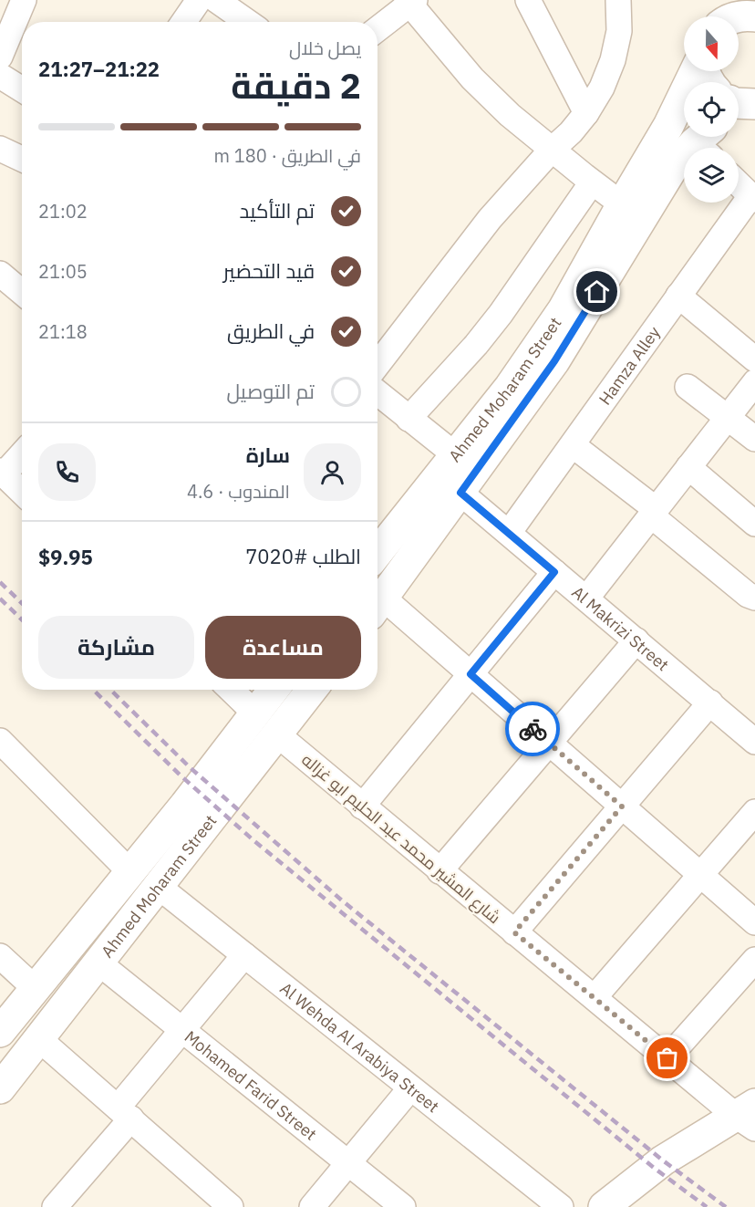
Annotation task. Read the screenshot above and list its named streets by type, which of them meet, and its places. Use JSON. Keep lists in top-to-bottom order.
{
  "streets": {
    "main road": ["Ahmed Moharam Street"],
    "street": [
      "Hamza Alley",
      "Al Makrizi Street",
      "شارع المشير محمد عبد الحليم ابو غزاله",
      "Al Wehda Al Arabiya Street",
      "Mohamed Farid Street"
    ]
  },
  "crossings": [
    ["Hamza Alley", "Al Makrizi Street"],
    ["Ahmed Moharam Street", "Al Makrizi Street"],
    ["Ahmed Moharam Street", "شارع المشير محمد عبد الحليم ابو غزاله"],
    ["Ahmed Moharam Street", "Al Wehda Al Arabiya Street"],
    ["Ahmed Moharam Street", "Mohamed Farid Street"]
  ],
  "north": "bottom",
  "page": {
    "heading": ["2 دقيقة", "يصل خلال", "21:22–21:27"],
    "panel": [
      "سارة",
      "المندوب · 4.6",
      "الطلب #7020",
      "$9.95"
    ],
    "bar": "في الطريق · 180 m",
    "list": [
      ["تم التأكيد", "21:02"],
      ["قيد التحضير", "21:05"],
      ["في الطريق", "21:18"],
      "تم التوصيل"
    ],
    "buttons": ["مساعدة", "مشاركة"]
  }
}
